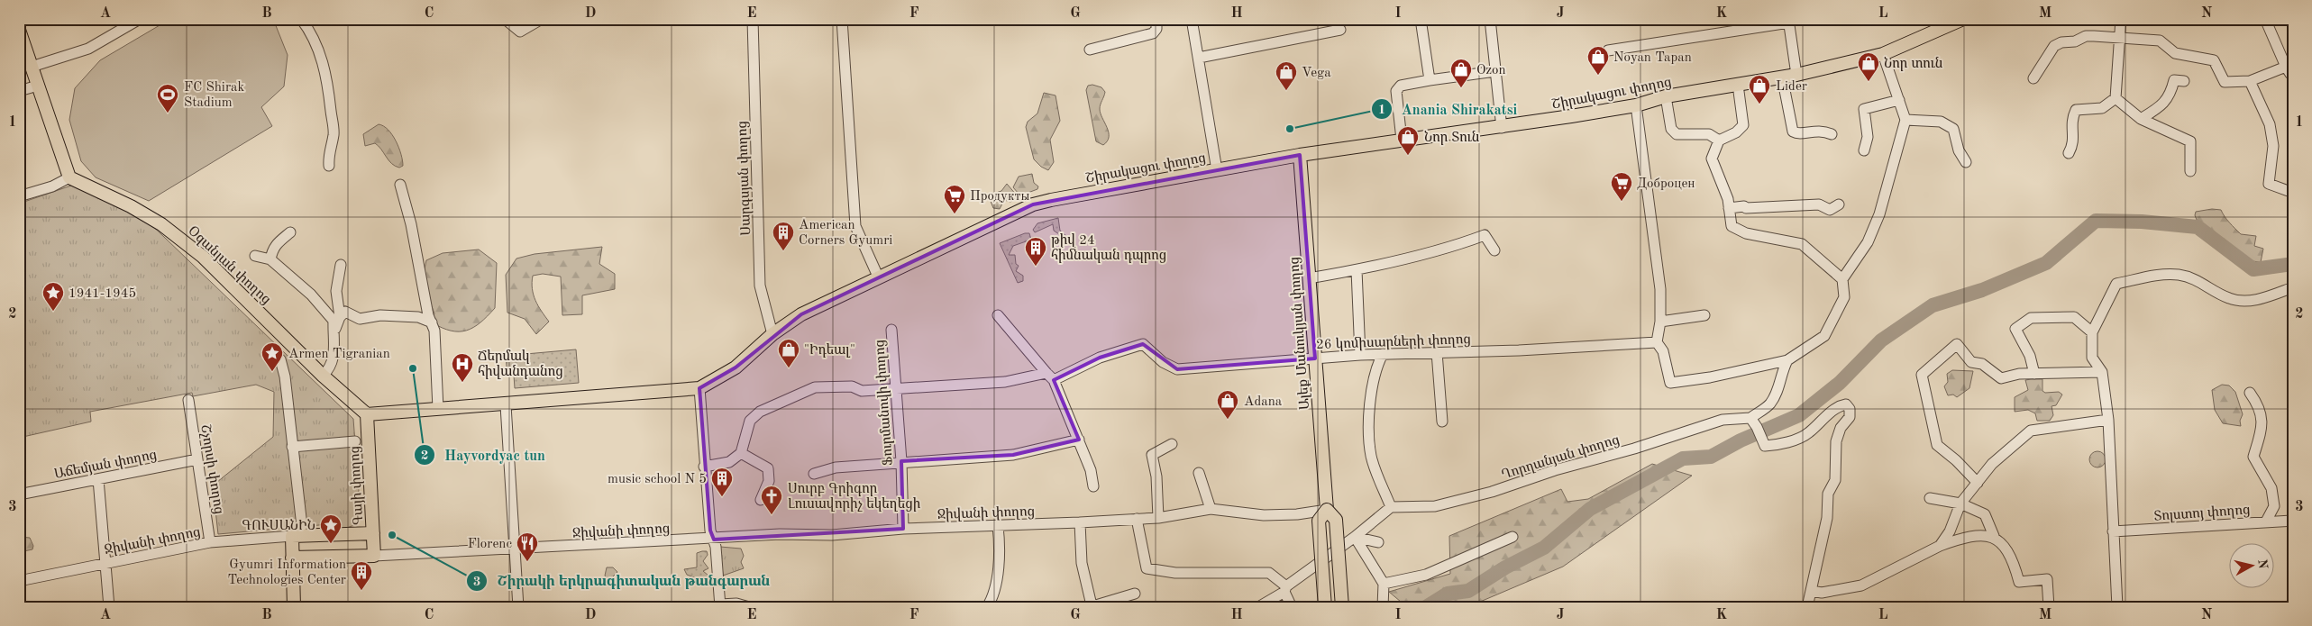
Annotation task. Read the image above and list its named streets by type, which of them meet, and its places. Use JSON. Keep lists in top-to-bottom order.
{
  "streets": {
    "main road": [
      "Շիրակացու փողոց",
      "Օզանյան փողոց",
      "Ալեք Մանուկյան փողոց",
      "Գայի փողոց"
    ],
    "street": [
      "Սարգսյան փողոց",
      "26 կոմիսարների փողոց",
      "Ֆուրմանովի փողոց",
      "Ղորղանյան փողոց",
      "Աճեմյան փողոց",
      "Շչորսի փողոց",
      "Ջիվանի փողոց",
      "Տոլստոյ փողոց"
    ]
  },
  "crossings": [
    ["Շիրակացու փողոց", "Սարգսյան փողոց"],
    ["Շիրակացու փողոց", "Օզանյան փողոց"],
    ["Շիրակացու փողոց", "Ալեք Մանուկյան փողոց"],
    ["Շիրակացու փողոց", "Գայի փողոց"],
    ["Օզանյան փողոց", "Գայի փողոց"],
    ["Ալեք Մանուկյան փողոց", "26 կոմիսարների փողոց"],
    ["Ալեք Մանուկյան փողոց", "Ջիվանի փողոց"],
    ["26 կոմիսարների փողոց", "Ֆուրմանովի փողոց"],
    ["Ֆուրմանովի փողոց", "Ջիվանի փողոց"],
    ["Աճեմյան փողոց", "Շչորսի փողոց"],
    ["Շչորսի փողոց", "Ջիվանի փողոց"],
    ["Գայի փողոց", "Ջիվանի փողոց"]
  ],
  "places": {
    "shop": [
      "Noyan Tapan",
      "Նոր տուն",
      "Ozon",
      "Vega",
      "Lider",
      "Նոր Տուն",
      "\"Իդեալ\"",
      "Adana"
    ],
    "sports": ["FC Shirak Stadium"],
    "other": ["Anania Shirakatsi", "Hayvordyac tun", "Շիրակի երկրագիտական թանգարան"],
    "supermarket": ["Доброцен", "Продукты"],
    "building": [
      "American Corners Gyumri",
      "թիվ 24 հիմնական դպրոց",
      "music school N 5",
      "Gyumri Information Technologies Center"
    ],
    "place": ["1941-1945", "Armen Tigranian", "ԳՈՒՍԱՆԻՆ"],
    "hospital": ["Ճերմակ հիվանդանոց"],
    "church": ["Սուրբ Գրիգոր Լուսավորիչ եկեղեցի"],
    "restaurant": ["Florenc"]
  },
  "north": "right",
  "grid": {
    "columns": [
      "A",
      "B",
      "C",
      "D",
      "E",
      "F",
      "G",
      "H",
      "I",
      "J",
      "K",
      "L",
      "M",
      "N"
    ],
    "rows": ["1", "2", "3"]
  }
}
